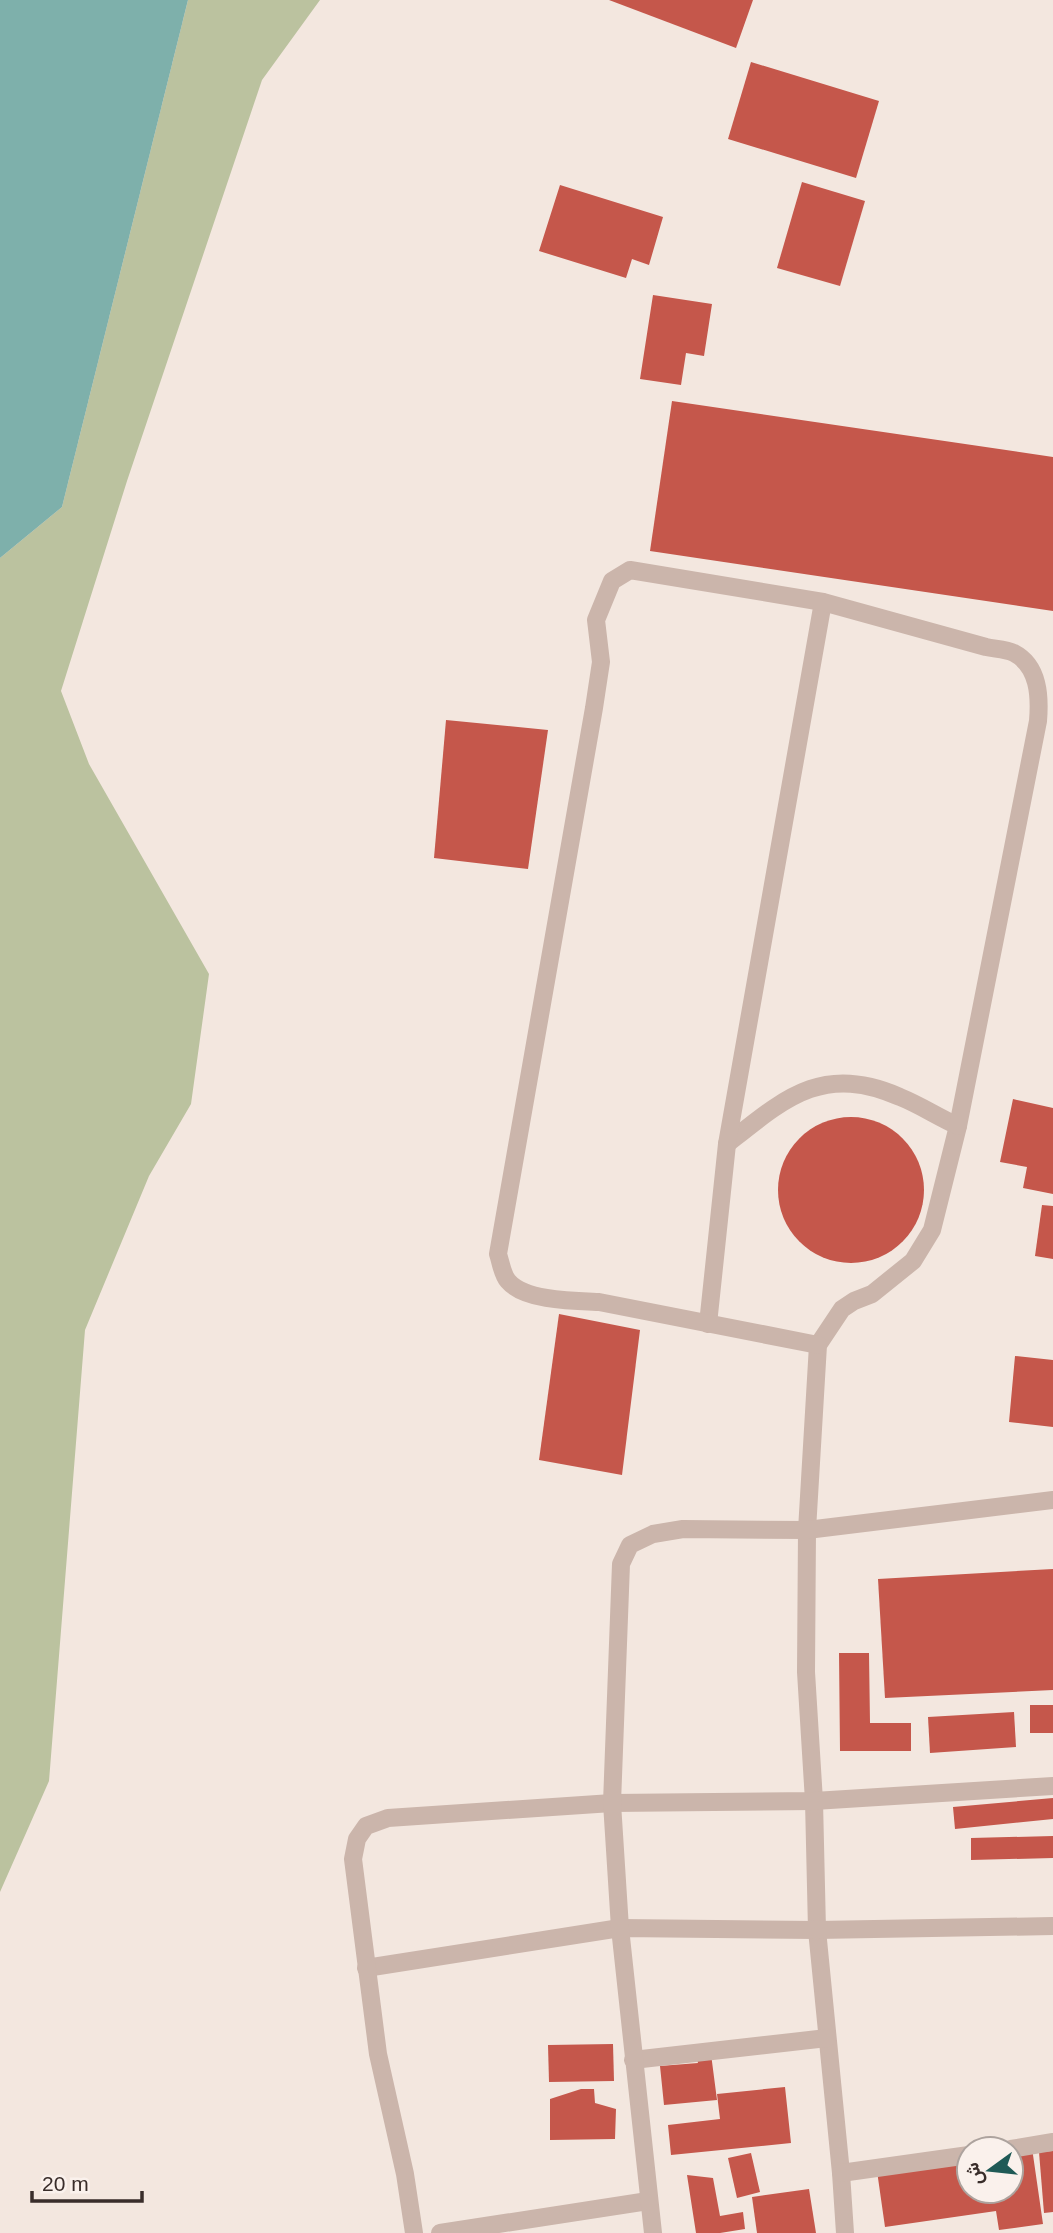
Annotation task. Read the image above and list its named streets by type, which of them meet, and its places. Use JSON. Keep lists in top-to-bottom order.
{
  "scale_bar": "20 m",
  "north": "left"
}
